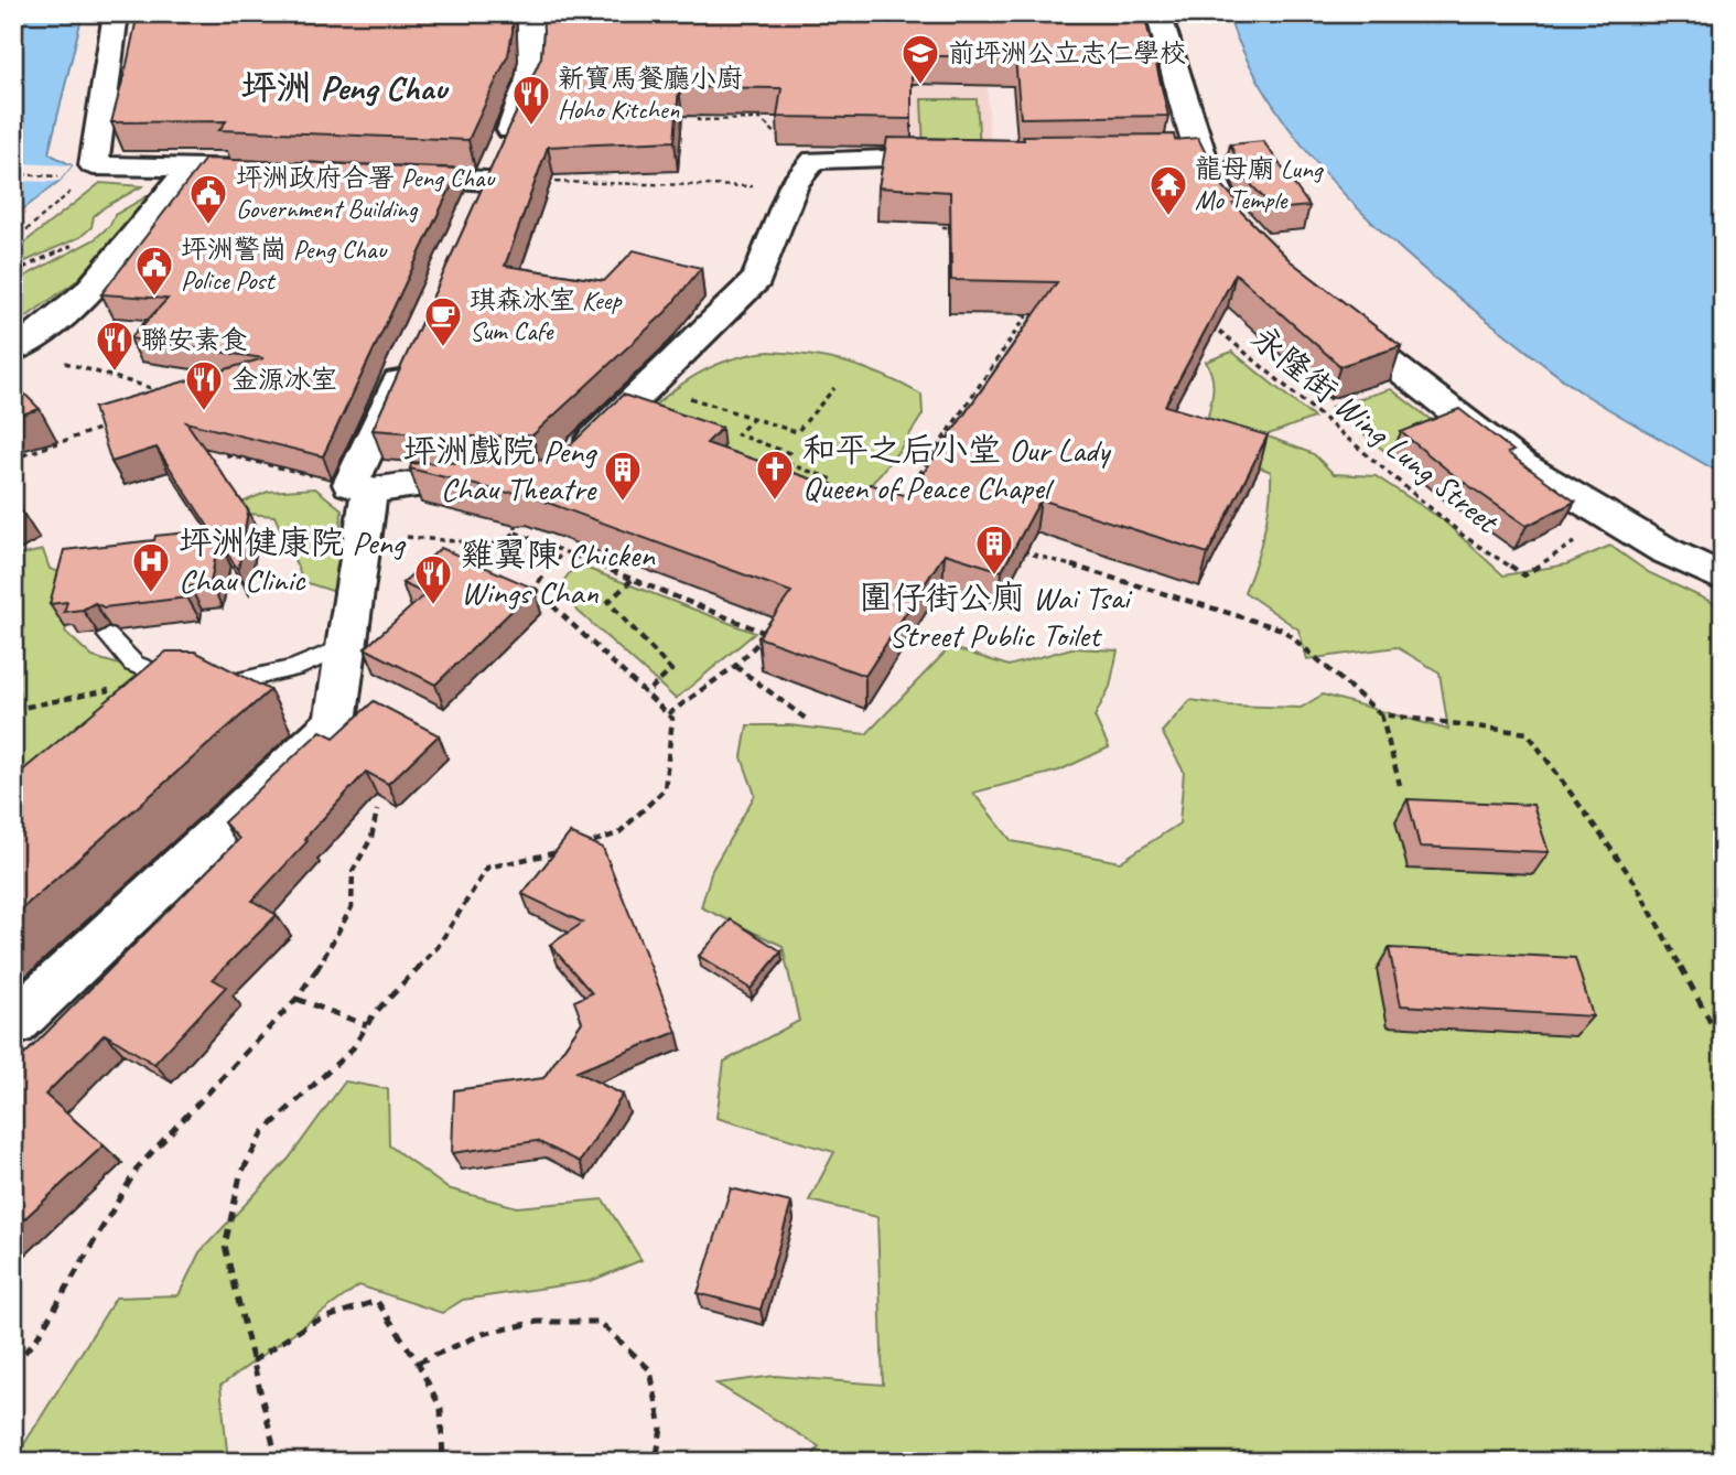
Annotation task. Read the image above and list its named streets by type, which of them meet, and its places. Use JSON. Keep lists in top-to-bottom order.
{
  "streets": {
    "path": ["永隆街 Wing Lung Street"]
  },
  "districts": ["坪洲 Peng Chau"],
  "places": {
    "school or university": ["前坪洲公立志仁學校"],
    "restaurant": [
      "新寶馬餐廳小廚 Hoho Kitchen",
      "聯安素食",
      "金源冰室",
      "雞翼陳 Chicken Wings Chan"
    ],
    "temple": ["龍母廟 Lung Mo Temple"],
    "public building": ["坪洲政府合署 Peng Chau Government Building", "坪洲警崗 Peng Chau Police Post"],
    "cafe": ["琪森冰室 Keep Sum Cafe"],
    "church": ["和平之后小堂 Our Lady Queen of Peace Chapel"],
    "building": ["坪洲戲院 Peng Chau Theatre", "圍仔街公廁 Wai Tsai Street Public Toilet"],
    "hospital": ["坪洲健康院 Peng Chau Clinic"]
  }
}
